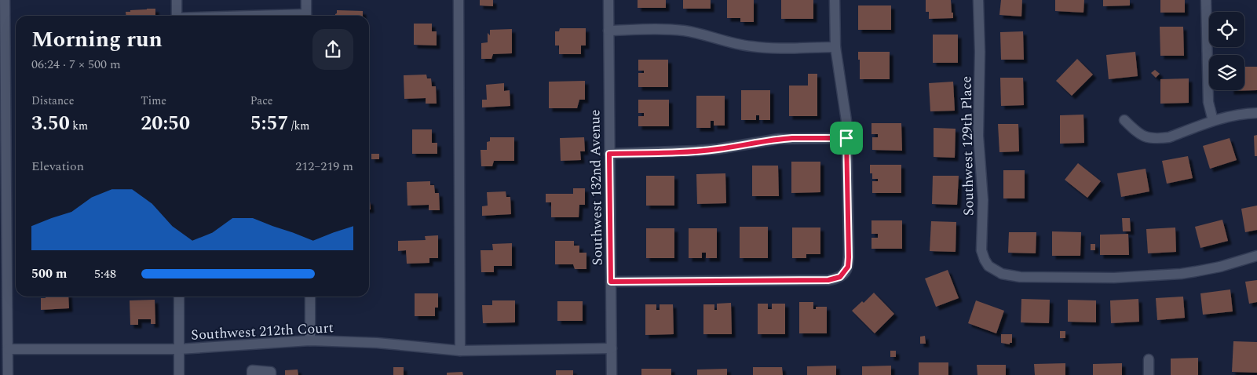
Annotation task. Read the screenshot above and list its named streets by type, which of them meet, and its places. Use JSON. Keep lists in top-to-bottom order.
{
  "streets": {
    "street": ["Southwest 129th Place", "Southwest 132nd Avenue", "Southwest 212th Court"]
  },
  "crossings": [
    ["Southwest 132nd Avenue", "Southwest 212th Court"]
  ],
  "page": {
    "heading": ["Morning run", "06:24 · 7 × 500 m"],
    "stats": [
      ["Distance", "3.50 km"],
      ["Time", "20:50"],
      ["Pace", "5:57 /km"]
    ],
    "chart": ["Elevation", "212–219 m"],
    "list": [
      {
        "name": "500 m",
        "note": "5:48"
      }
    ]
  }
}
